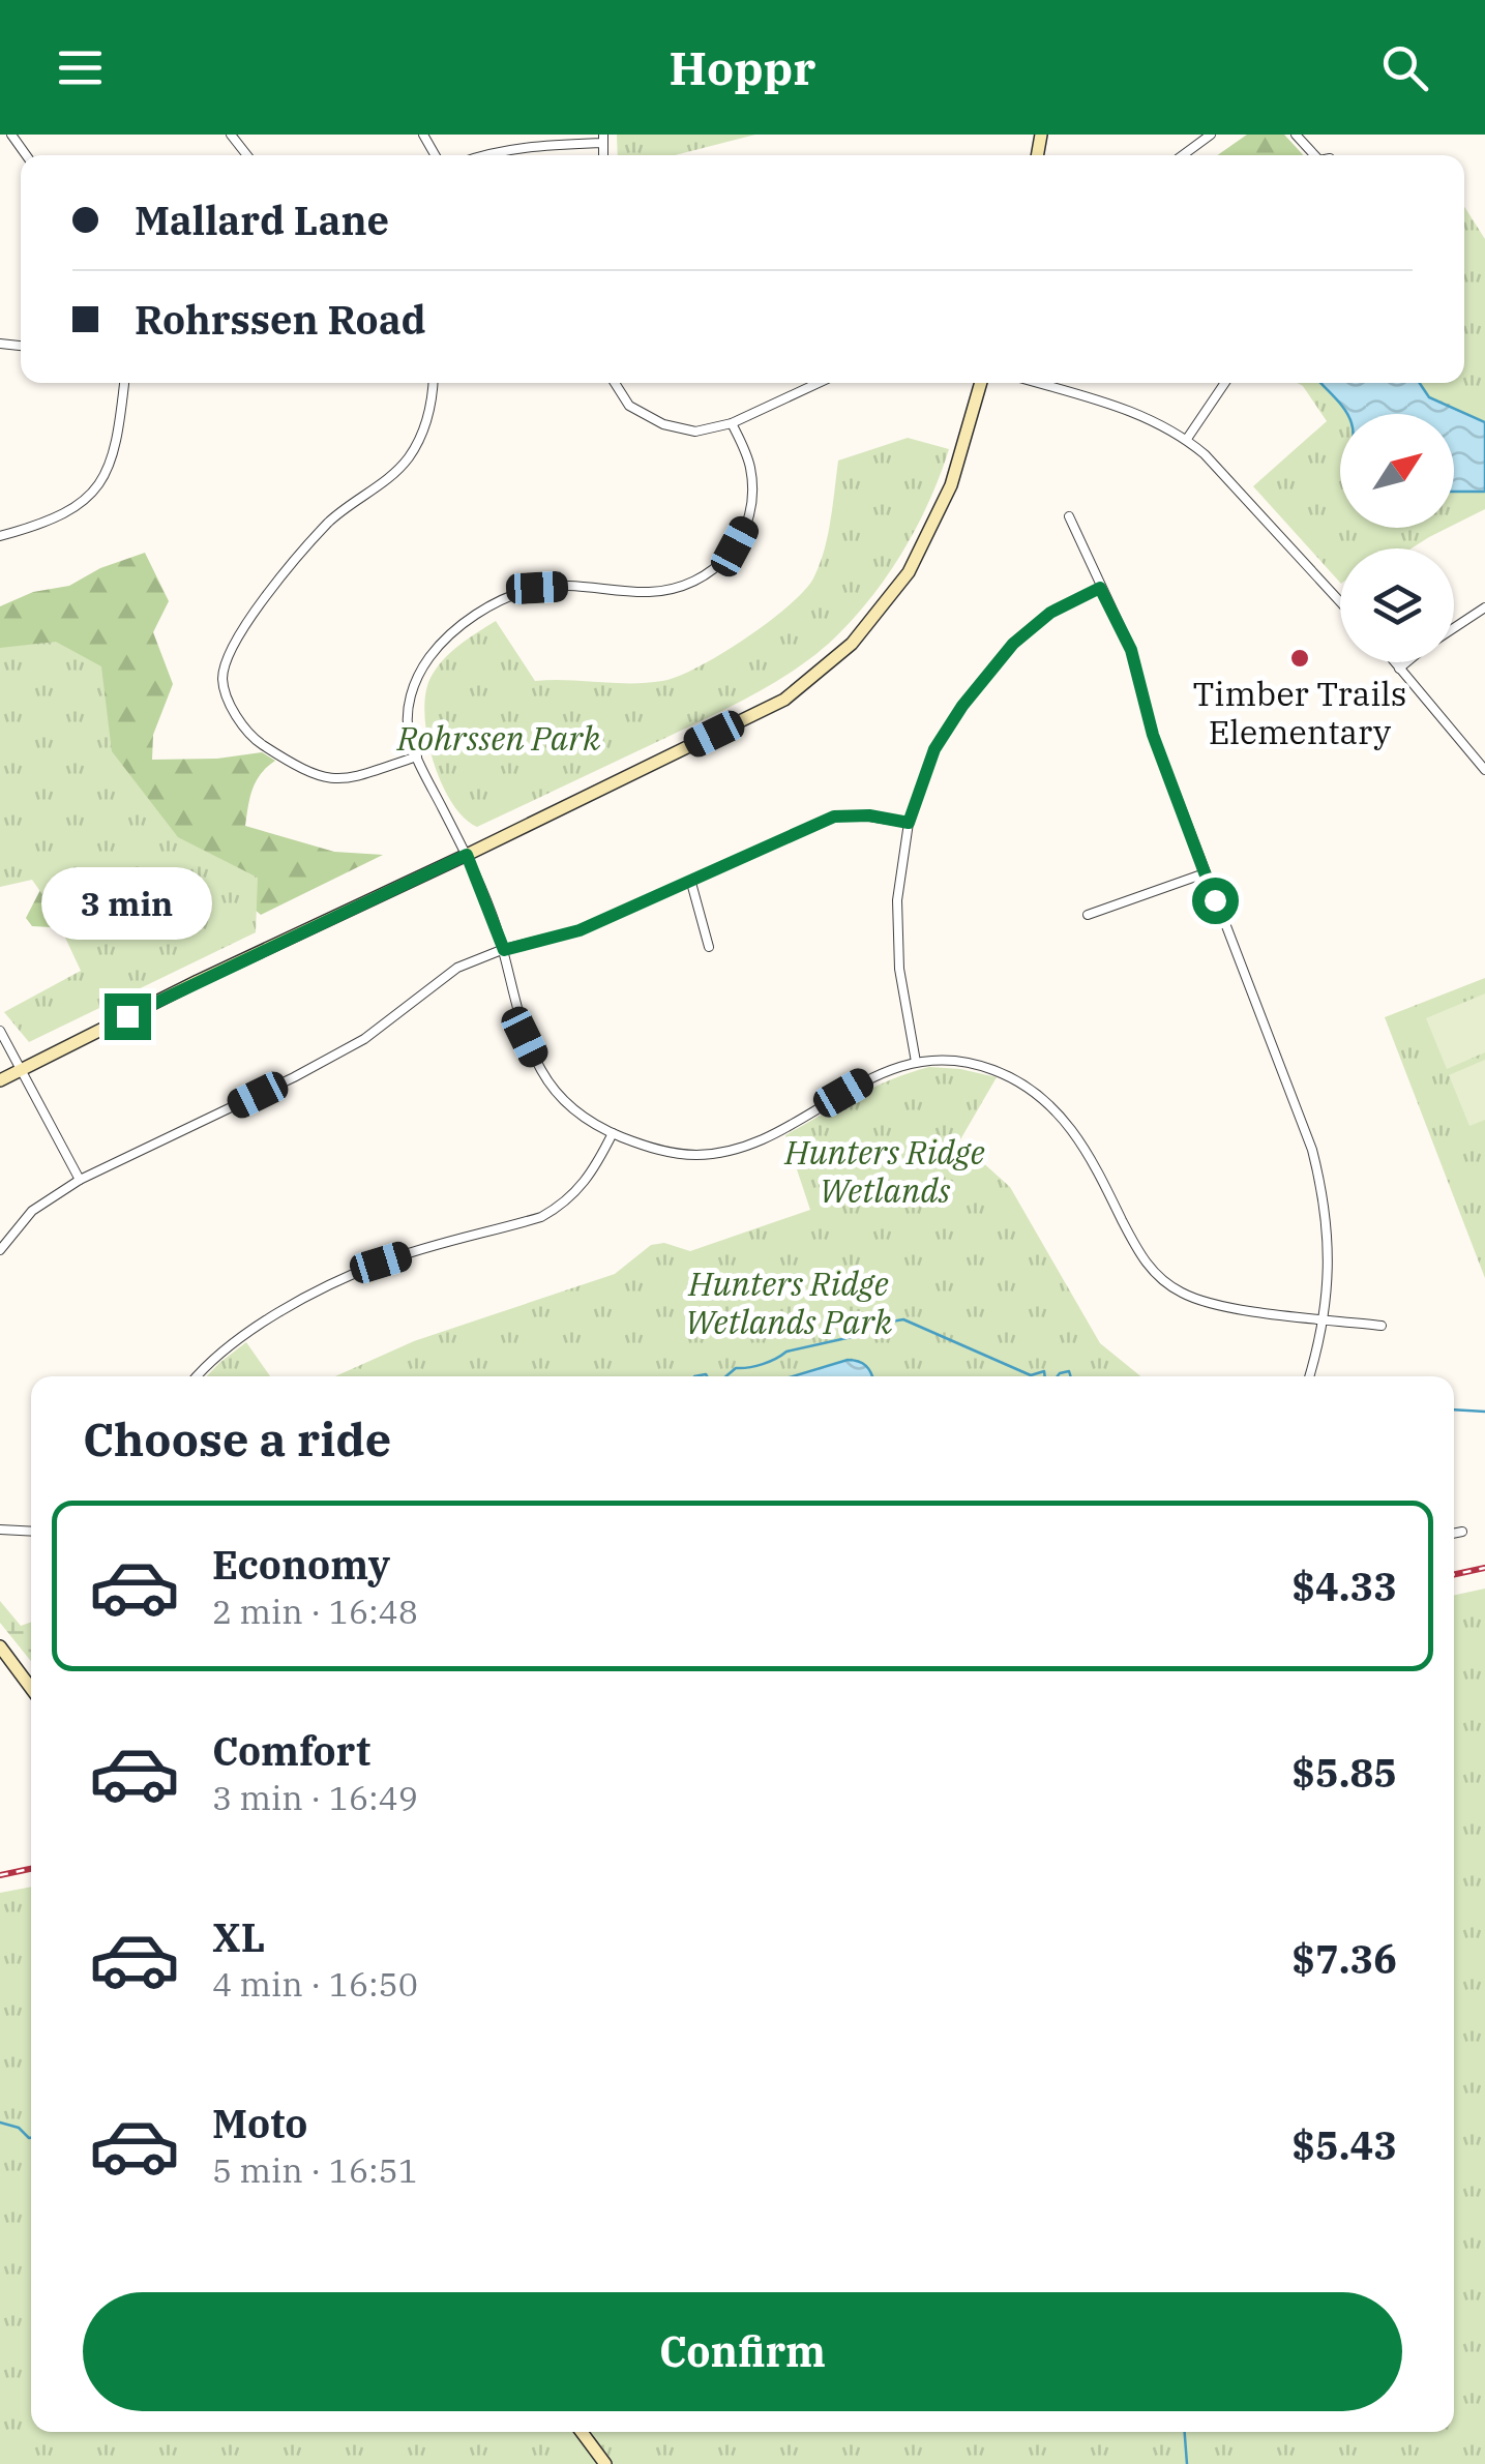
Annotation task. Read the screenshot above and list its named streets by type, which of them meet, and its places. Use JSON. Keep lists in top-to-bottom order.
{
  "parks": ["Rohrssen Park", "Hunters Ridge Wetlands", "Hunters Ridge Wetlands Park"],
  "places": ["Timber Trails Elementary"],
  "north": "top right",
  "page": {
    "header": "Hoppr",
    "banner": ["Mallard Lane", "Rohrssen Road"],
    "bubble": "3 min",
    "heading": "Choose a ride",
    "list": [
      {
        "name": "Economy",
        "note": "2 min · 16:48",
        "value": "$4.33"
      },
      {
        "name": "Comfort",
        "note": "3 min · 16:49",
        "value": "$5.85"
      },
      {
        "name": "XL",
        "note": "4 min · 16:50",
        "value": "$7.36"
      },
      {
        "name": "Moto",
        "note": "5 min · 16:51",
        "value": "$5.43"
      }
    ],
    "buttons": "Confirm"
  }
}
